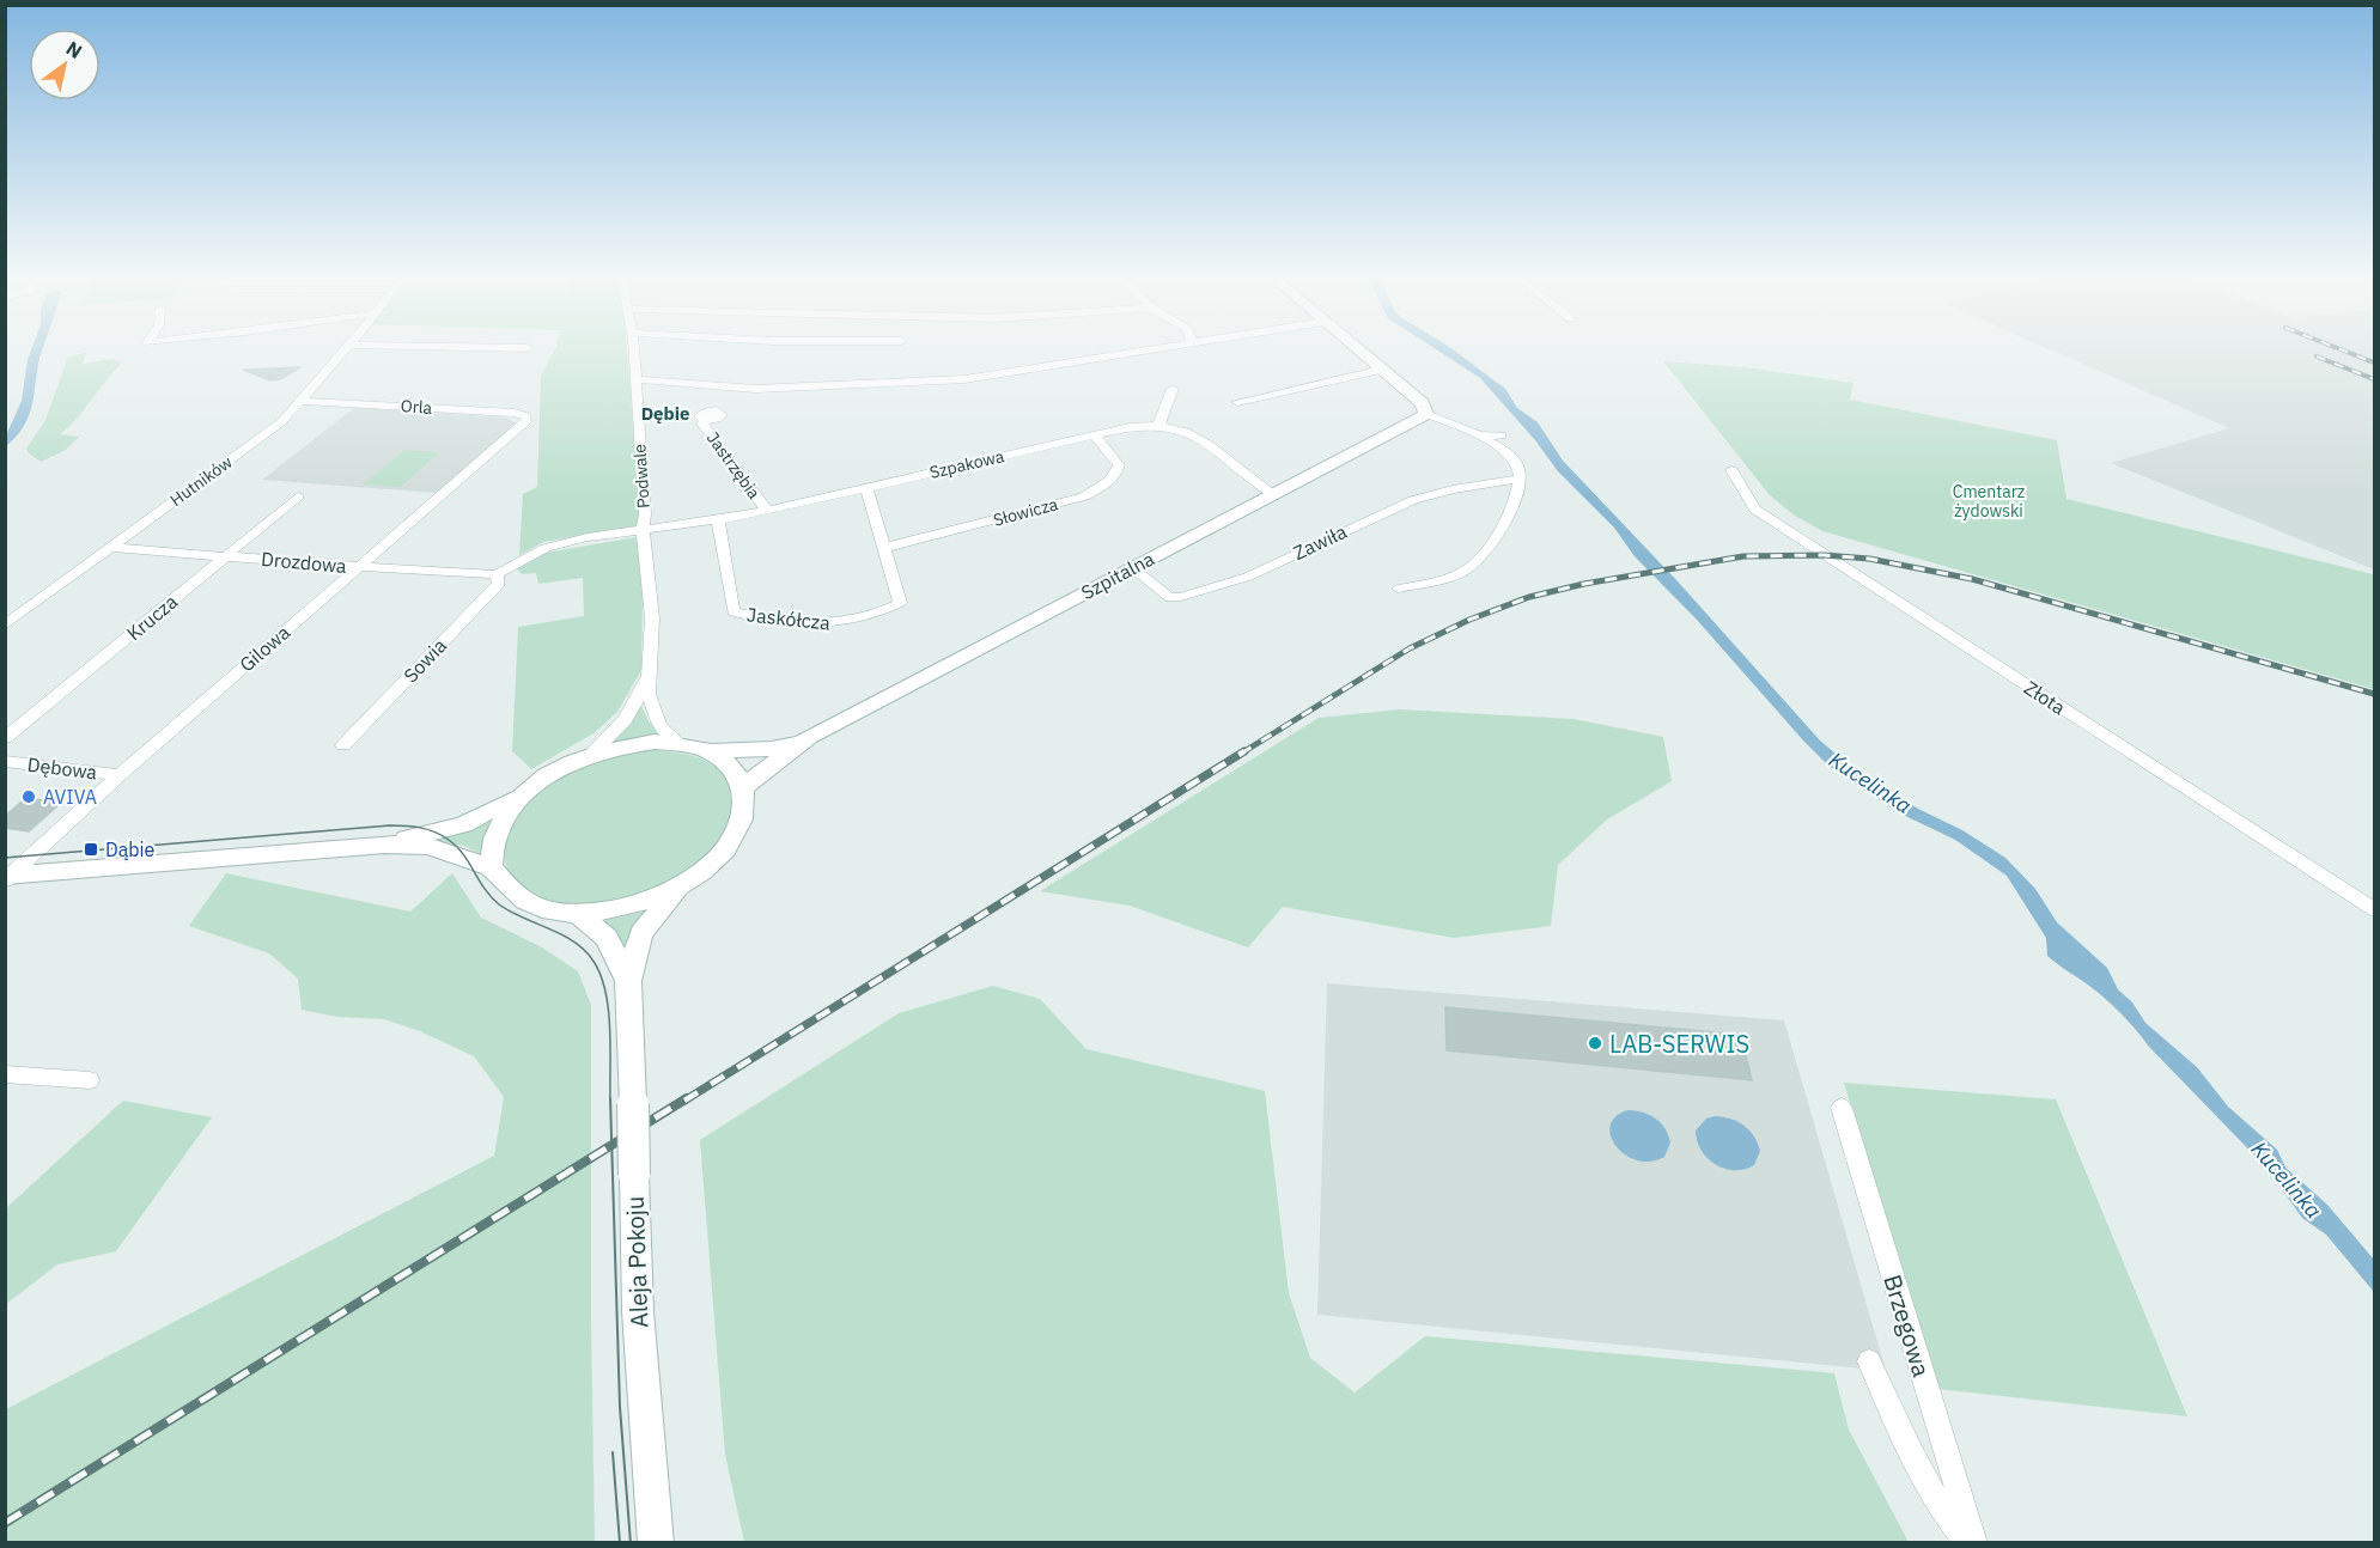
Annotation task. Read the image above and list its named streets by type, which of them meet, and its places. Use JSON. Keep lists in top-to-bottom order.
{
  "streets": {
    "street": [
      "Orla",
      "Szpakowa",
      "Jastrzębia",
      "Podwale",
      "Hutników",
      "Słowicza",
      "Zawiła",
      "Drozdowa",
      "Szpitalna",
      "Krucza",
      "Jaskółcza",
      "Gilowa",
      "Sowia",
      "Złota",
      "Dębowa",
      "Aleja Pokoju",
      "Brzegowa"
    ]
  },
  "crossings": [
    ["Orla", "Hutników"],
    ["Orla", "Gilowa"],
    ["Szpakowa", "Jastrzębia"],
    ["Szpakowa", "Podwale"],
    ["Szpakowa", "Słowicza"],
    ["Szpakowa", "Drozdowa"],
    ["Szpakowa", "Szpitalna"],
    ["Szpakowa", "Jaskółcza"],
    ["Szpakowa", "Sowia"],
    ["Podwale", "Szpitalna"],
    ["Podwale", "Aleja Pokoju"],
    ["Hutników", "Drozdowa"],
    ["Słowicza", "Jaskółcza"],
    ["Zawiła", "Szpitalna"],
    ["Drozdowa", "Krucza"],
    ["Drozdowa", "Gilowa"],
    ["Drozdowa", "Sowia"],
    ["Szpitalna", "Aleja Pokoju"],
    ["Gilowa", "Dębowa"]
  ],
  "districts": ["Dębie"],
  "water": ["Kucelinka"],
  "parks": ["Cmentarz żydowski"],
  "places": {
    "other": ["AVIVA", "LAB-SERWIS"],
    "transit": ["Dąbie"]
  },
  "north": "top right"
}
